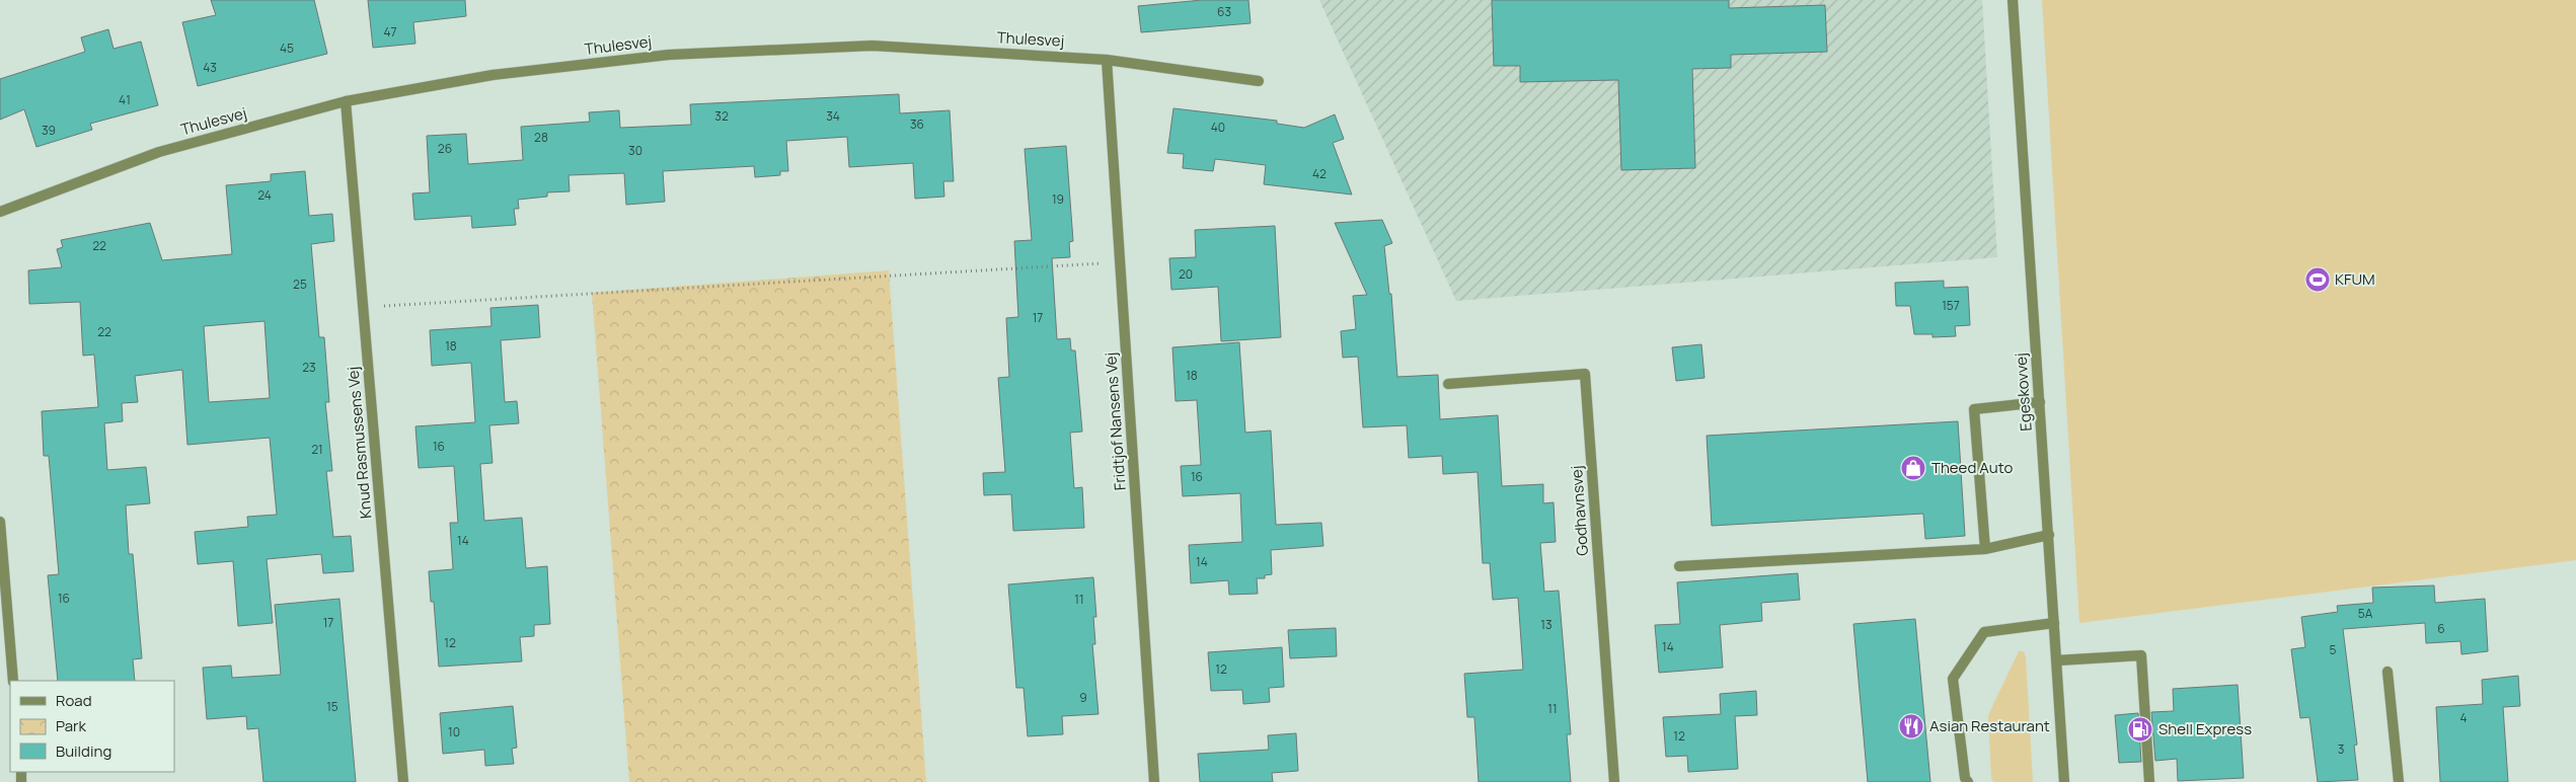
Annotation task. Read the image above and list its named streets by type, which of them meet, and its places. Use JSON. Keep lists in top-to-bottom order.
{
  "streets": {
    "street": [
      "Thulesvej",
      "Egeskovvej",
      "Fridtjof Nansens Vej",
      "Knud Rasmussens Vej",
      "Godhavnsvej"
    ]
  },
  "crossings": [
    ["Thulesvej", "Fridtjof Nansens Vej"],
    ["Thulesvej", "Knud Rasmussens Vej"]
  ],
  "places": {
    "sports": ["KFUM"],
    "shop": ["Theed Auto"],
    "restaurant": ["Asian Restaurant"],
    "fuel station": ["Shell Express"]
  },
  "house_numbers": [
    "63",
    "47",
    "45",
    "43",
    "41",
    "32",
    "34",
    "36",
    "40",
    "39",
    "28",
    "26",
    "30",
    "42",
    "24",
    "19",
    "22",
    "20",
    "25",
    "157",
    "17",
    "22",
    "18",
    "23",
    "18",
    "16",
    "21",
    "16",
    "14",
    "14",
    "16",
    "11",
    "5A",
    "17",
    "13",
    "6",
    "12",
    "14",
    "5",
    "12",
    "9",
    "15",
    "11",
    "4",
    "10",
    "12",
    "3"
  ],
  "legend": ["Road", "Park", "Building"]
}
